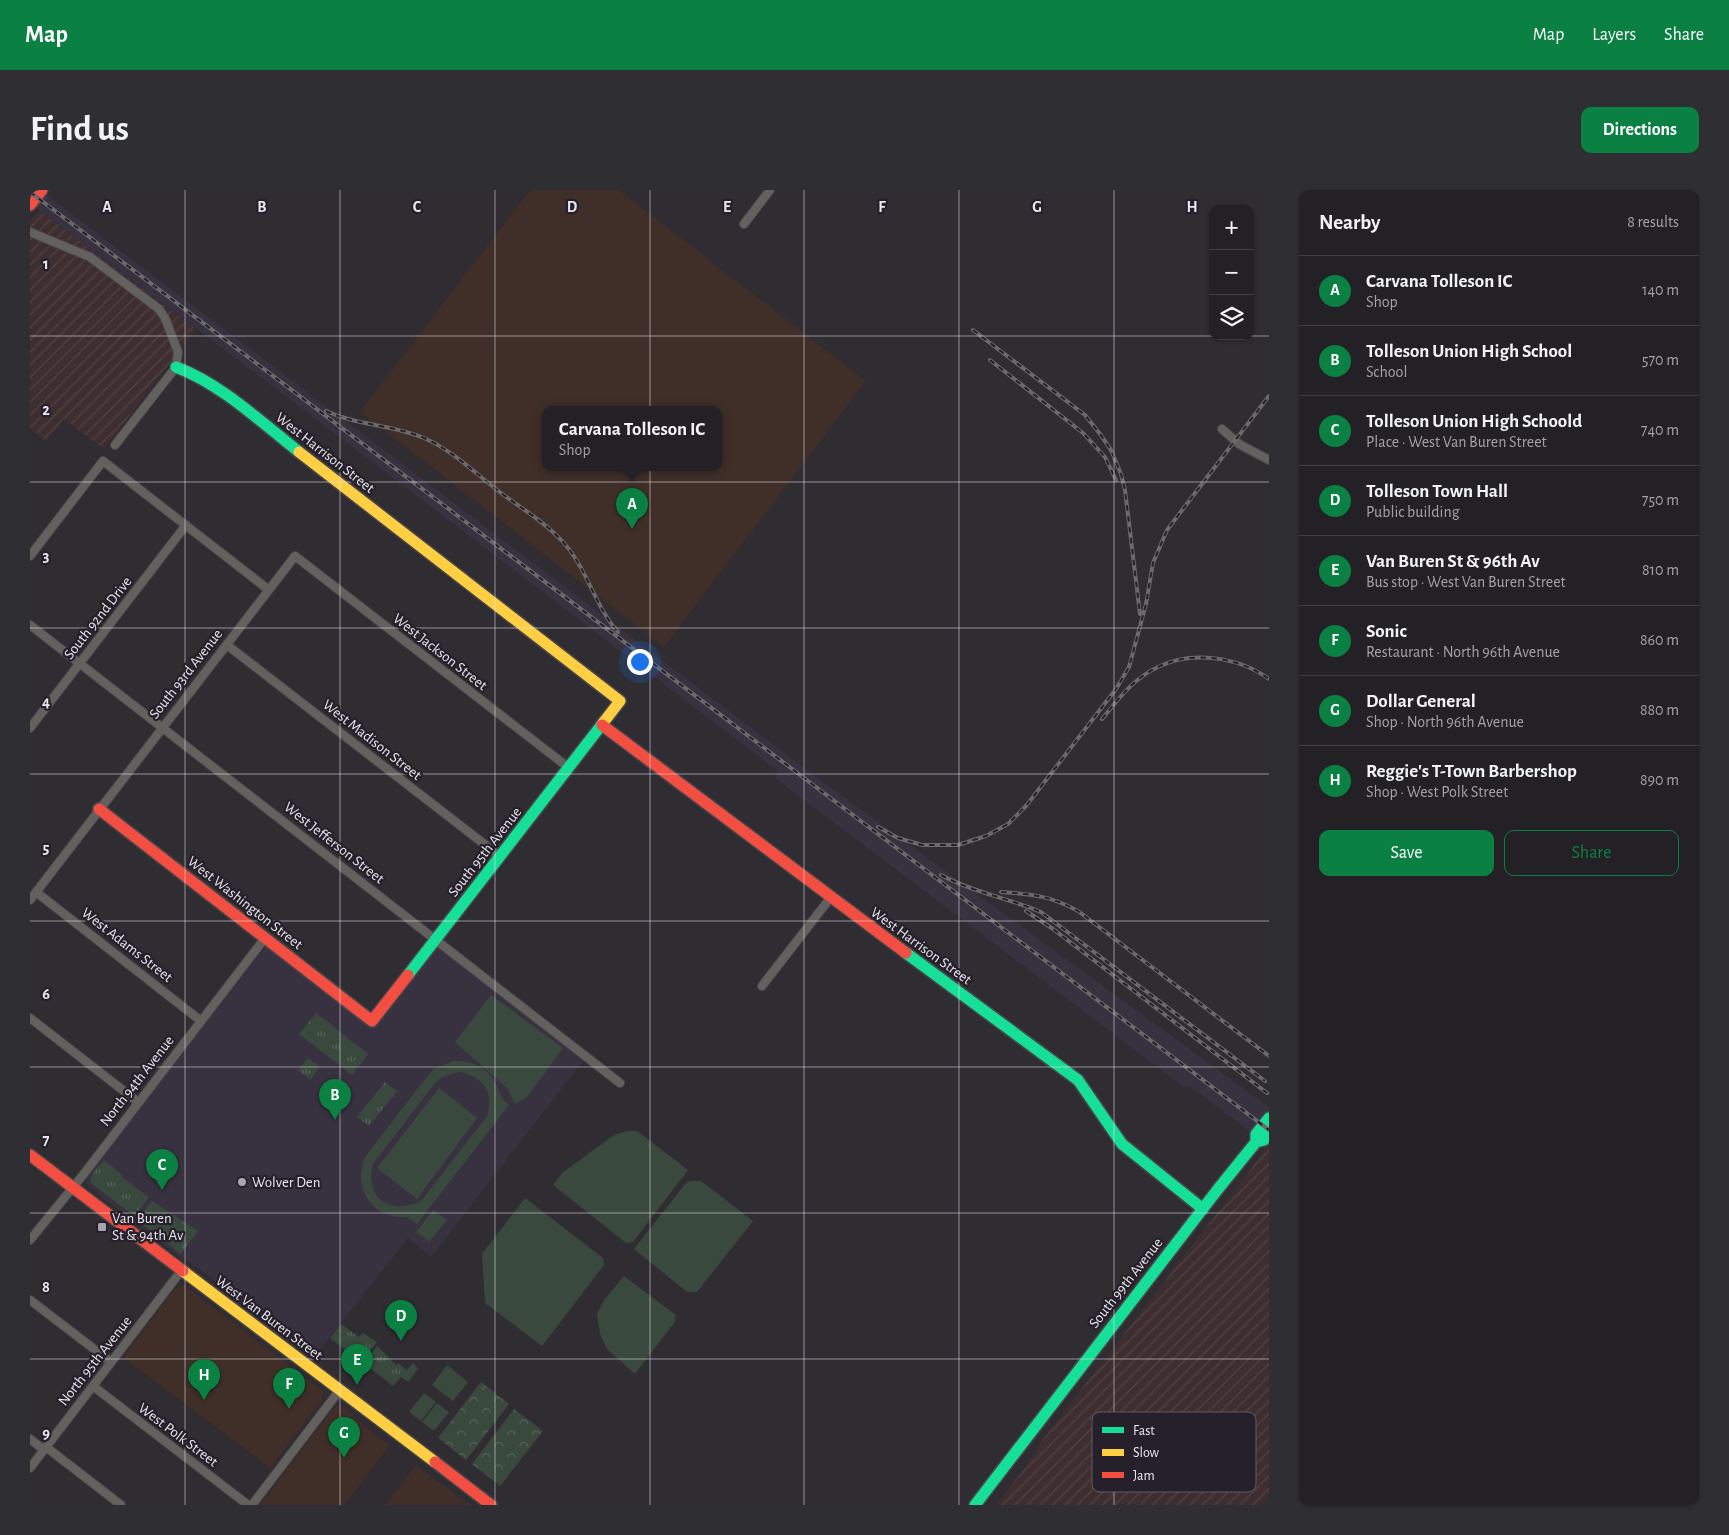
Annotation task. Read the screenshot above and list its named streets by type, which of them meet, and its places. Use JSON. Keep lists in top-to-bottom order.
{
  "streets": {
    "street": [
      "West Harrison Street",
      "South 92nd Drive",
      "West Jackson Street",
      "South 93rd Avenue",
      "West Madison Street",
      "West Jefferson Street",
      "South 95th Avenue",
      "West Washington Street",
      "West Adams Street",
      "North 94th Avenue",
      "South 99th Avenue",
      "West Van Buren Street",
      "North 95th Avenue",
      "West Polk Street"
    ]
  },
  "crossings": [
    ["West Harrison Street", "South 95th Avenue"],
    ["West Harrison Street", "South 99th Avenue"],
    ["South 92nd Drive", "West Jefferson Street"],
    ["West Jackson Street", "South 93rd Avenue"],
    ["West Jackson Street", "South 95th Avenue"],
    ["South 93rd Avenue", "West Madison Street"],
    ["South 93rd Avenue", "West Jefferson Street"],
    ["South 93rd Avenue", "West Washington Street"],
    ["South 93rd Avenue", "West Adams Street"],
    ["West Madison Street", "South 95th Avenue"],
    ["West Jefferson Street", "South 95th Avenue"],
    ["South 95th Avenue", "West Washington Street"],
    ["West Washington Street", "North 94th Avenue"],
    ["West Adams Street", "North 94th Avenue"],
    ["North 94th Avenue", "West Van Buren Street"],
    ["West Van Buren Street", "North 95th Avenue"],
    ["North 95th Avenue", "West Polk Street"]
  ],
  "places": {
    "other": ["Wolver Den"],
    "transit": ["Van Buren St & 94th Av"]
  },
  "legend": ["Fast", "Slow", "Jam"],
  "page": {
    "header": "Map",
    "nav": ["Map", "Layers", "Share"],
    "buttons": [
      "Directions",
      ["Save", "Share"]
    ],
    "title": "Find us",
    "heading": ["Nearby", "8 results"],
    "map_buttons": ["+", "−"],
    "list": [
      {
        "mark": "A",
        "name": "Carvana Tolleson IC",
        "note": "Shop",
        "value": "140 m"
      },
      {
        "mark": "B",
        "name": "Tolleson Union High School",
        "note": "School",
        "value": "570 m"
      },
      {
        "mark": "C",
        "name": "Tolleson Union High Schoold",
        "note": "Place · West Van Buren Street",
        "value": "740 m"
      },
      {
        "mark": "D",
        "name": "Tolleson Town Hall",
        "note": "Public building",
        "value": "750 m"
      },
      {
        "mark": "E",
        "name": "Van Buren St & 96th Av",
        "note": "Bus stop · West Van Buren Street",
        "value": "810 m"
      },
      {
        "mark": "F",
        "name": "Sonic",
        "note": "Restaurant · North 96th Avenue",
        "value": "860 m"
      },
      {
        "mark": "G",
        "name": "Dollar General",
        "note": "Shop · North 96th Avenue",
        "value": "880 m"
      },
      {
        "mark": "H",
        "name": "Reggie's T-Town Barbershop",
        "note": "Shop · West Polk Street",
        "value": "890 m"
      }
    ],
    "popup": ["Carvana Tolleson IC", "Shop"],
    "pins": [
      "A",
      "B",
      "C",
      "D",
      "E",
      "H",
      "F",
      "G"
    ]
  },
  "grid": {
    "columns": [
      "A",
      "B",
      "C",
      "D",
      "E",
      "F",
      "G",
      "H"
    ],
    "rows": [
      "1",
      "2",
      "3",
      "4",
      "5",
      "6",
      "7",
      "8",
      "9"
    ]
  }
}
